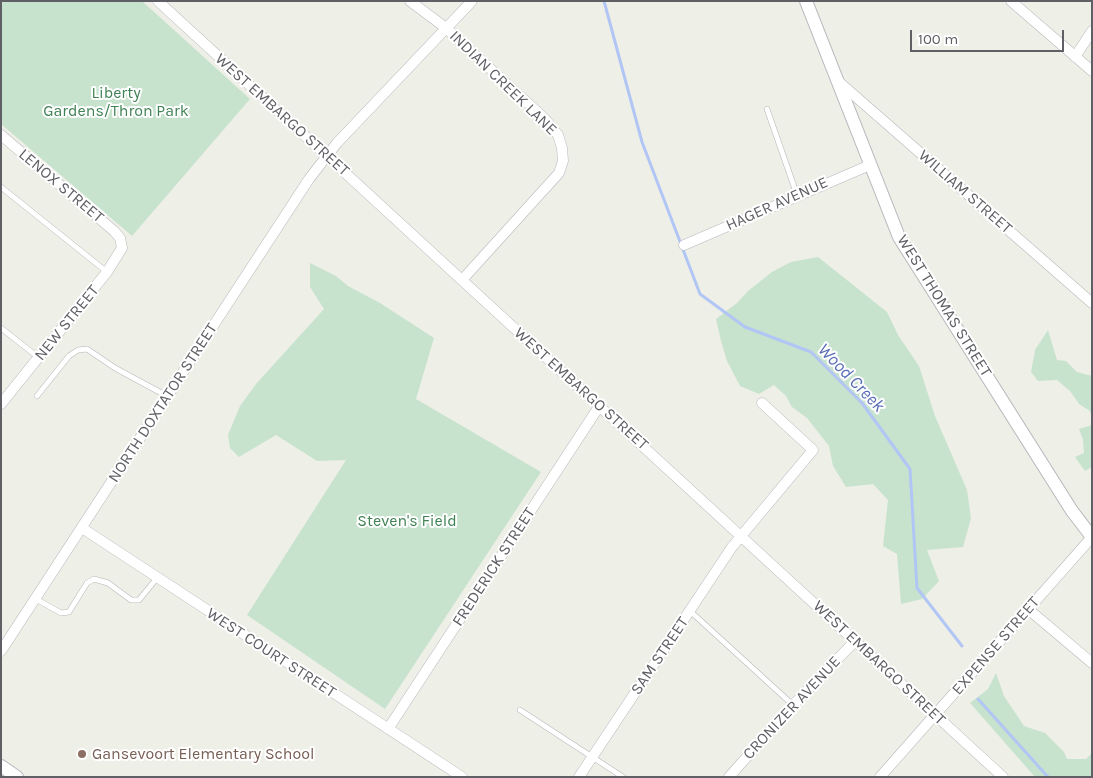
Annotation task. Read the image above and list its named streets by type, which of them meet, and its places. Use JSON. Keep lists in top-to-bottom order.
{
  "streets": {
    "street": [
      "INDIAN CREEK LANE",
      "WEST EMBARGO STREET",
      "LENOX STREET",
      "WILLIAM STREET",
      "HAGER AVENUE",
      "WEST THOMAS STREET",
      "NEW STREET",
      "NORTH DOXTATOR STREET",
      "FREDERICK STREET",
      "EXPENSE STREET",
      "WEST COURT STREET",
      "SAM STREET",
      "CRONIZER AVENUE"
    ]
  },
  "crossings": [
    ["INDIAN CREEK LANE", "WEST EMBARGO STREET"],
    ["INDIAN CREEK LANE", "NORTH DOXTATOR STREET"],
    ["WEST EMBARGO STREET", "NORTH DOXTATOR STREET"],
    ["WEST EMBARGO STREET", "FREDERICK STREET"],
    ["WEST EMBARGO STREET", "EXPENSE STREET"],
    ["WEST EMBARGO STREET", "SAM STREET"],
    ["WEST EMBARGO STREET", "CRONIZER AVENUE"],
    ["LENOX STREET", "NEW STREET"],
    ["WILLIAM STREET", "WEST THOMAS STREET"],
    ["HAGER AVENUE", "WEST THOMAS STREET"],
    ["WEST THOMAS STREET", "EXPENSE STREET"],
    ["NORTH DOXTATOR STREET", "WEST COURT STREET"],
    ["FREDERICK STREET", "WEST COURT STREET"]
  ],
  "water": ["Wood Creek"],
  "parks": ["Liberty Gardens/Thron Park", "Steven's Field"],
  "places": ["Gansevoort Elementary School"],
  "scale_bar": "100 m"
}
